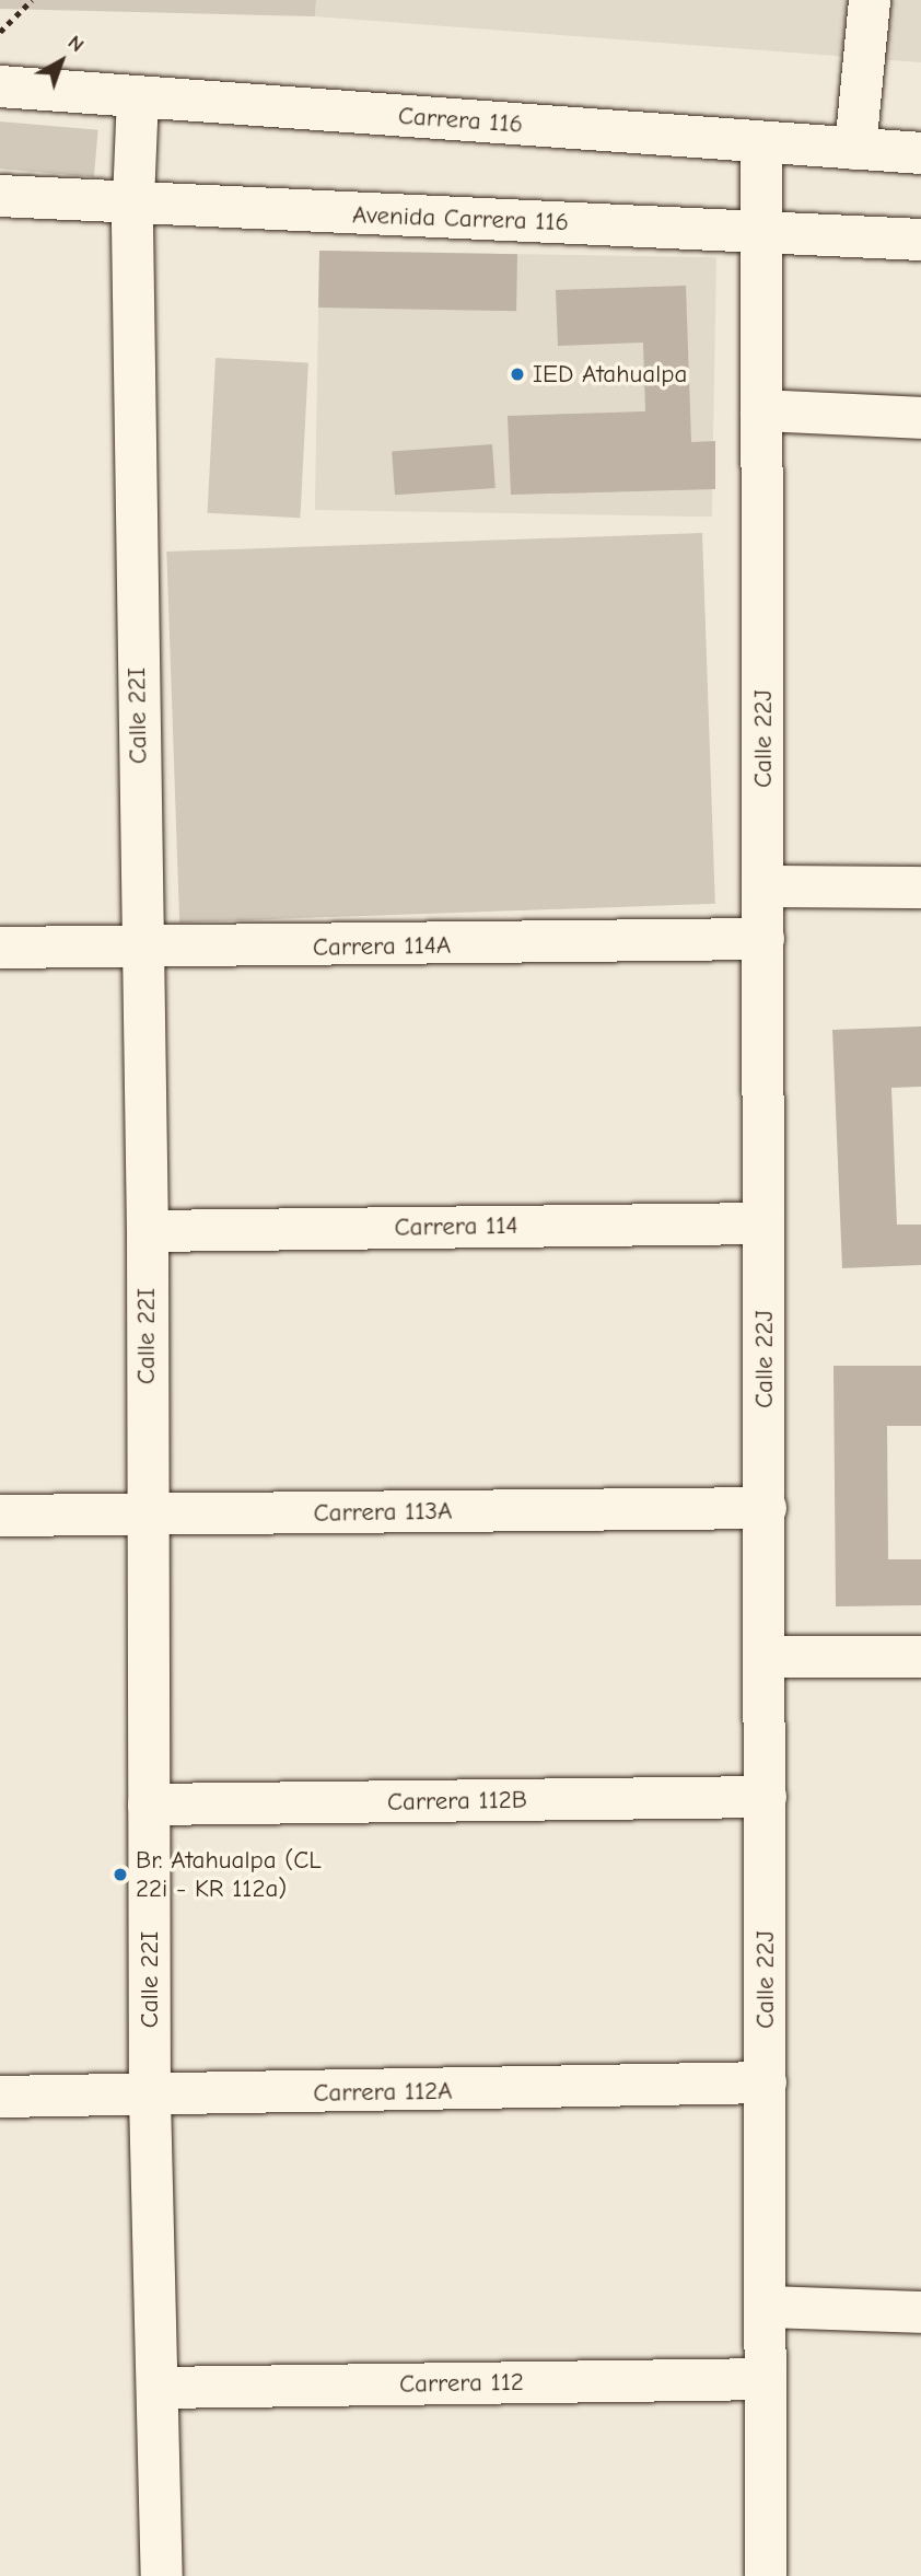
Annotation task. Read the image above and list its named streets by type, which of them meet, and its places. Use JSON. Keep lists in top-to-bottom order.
{
  "streets": {
    "street": [
      "Carrera 116",
      "Avenida Carrera 116",
      "Calle 22I",
      "Calle 22J",
      "Carrera 114A",
      "Carrera 114",
      "Carrera 113A",
      "Carrera 112B",
      "Carrera 112A",
      "Carrera 112"
    ]
  },
  "crossings": [
    ["Carrera 116", "Calle 22I"],
    ["Carrera 116", "Calle 22J"],
    ["Avenida Carrera 116", "Calle 22I"],
    ["Avenida Carrera 116", "Calle 22J"],
    ["Calle 22I", "Carrera 114A"],
    ["Calle 22I", "Carrera 114"],
    ["Calle 22I", "Carrera 113A"],
    ["Calle 22I", "Carrera 112B"],
    ["Calle 22I", "Carrera 112A"],
    ["Calle 22I", "Carrera 112"],
    ["Calle 22J", "Carrera 114A"],
    ["Calle 22J", "Carrera 114"],
    ["Calle 22J", "Carrera 113A"],
    ["Calle 22J", "Carrera 112B"],
    ["Calle 22J", "Carrera 112A"],
    ["Calle 22J", "Carrera 112"]
  ],
  "places": ["IED Atahualpa", "Br. Atahualpa (CL 22i - KR 112a)"],
  "north": "top right"
}
